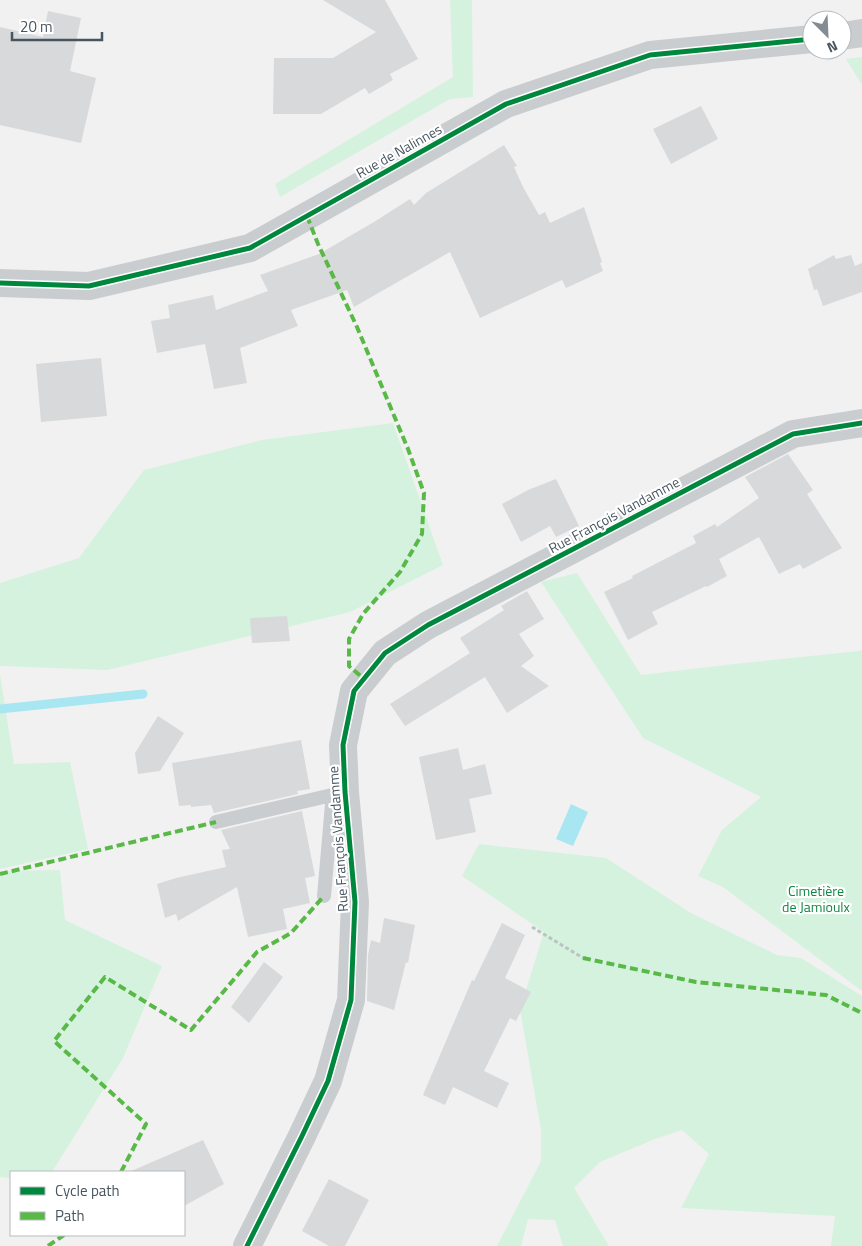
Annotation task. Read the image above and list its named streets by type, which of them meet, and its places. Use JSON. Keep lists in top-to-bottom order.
{
  "streets": {
    "street": ["Rue de Nalinnes", "Rue François Vandamme"]
  },
  "parks": ["Cimetière de Jamioulx"],
  "legend": ["Cycle path", "Path"],
  "scale_bar": "20 m",
  "north": "bottom right"
}
